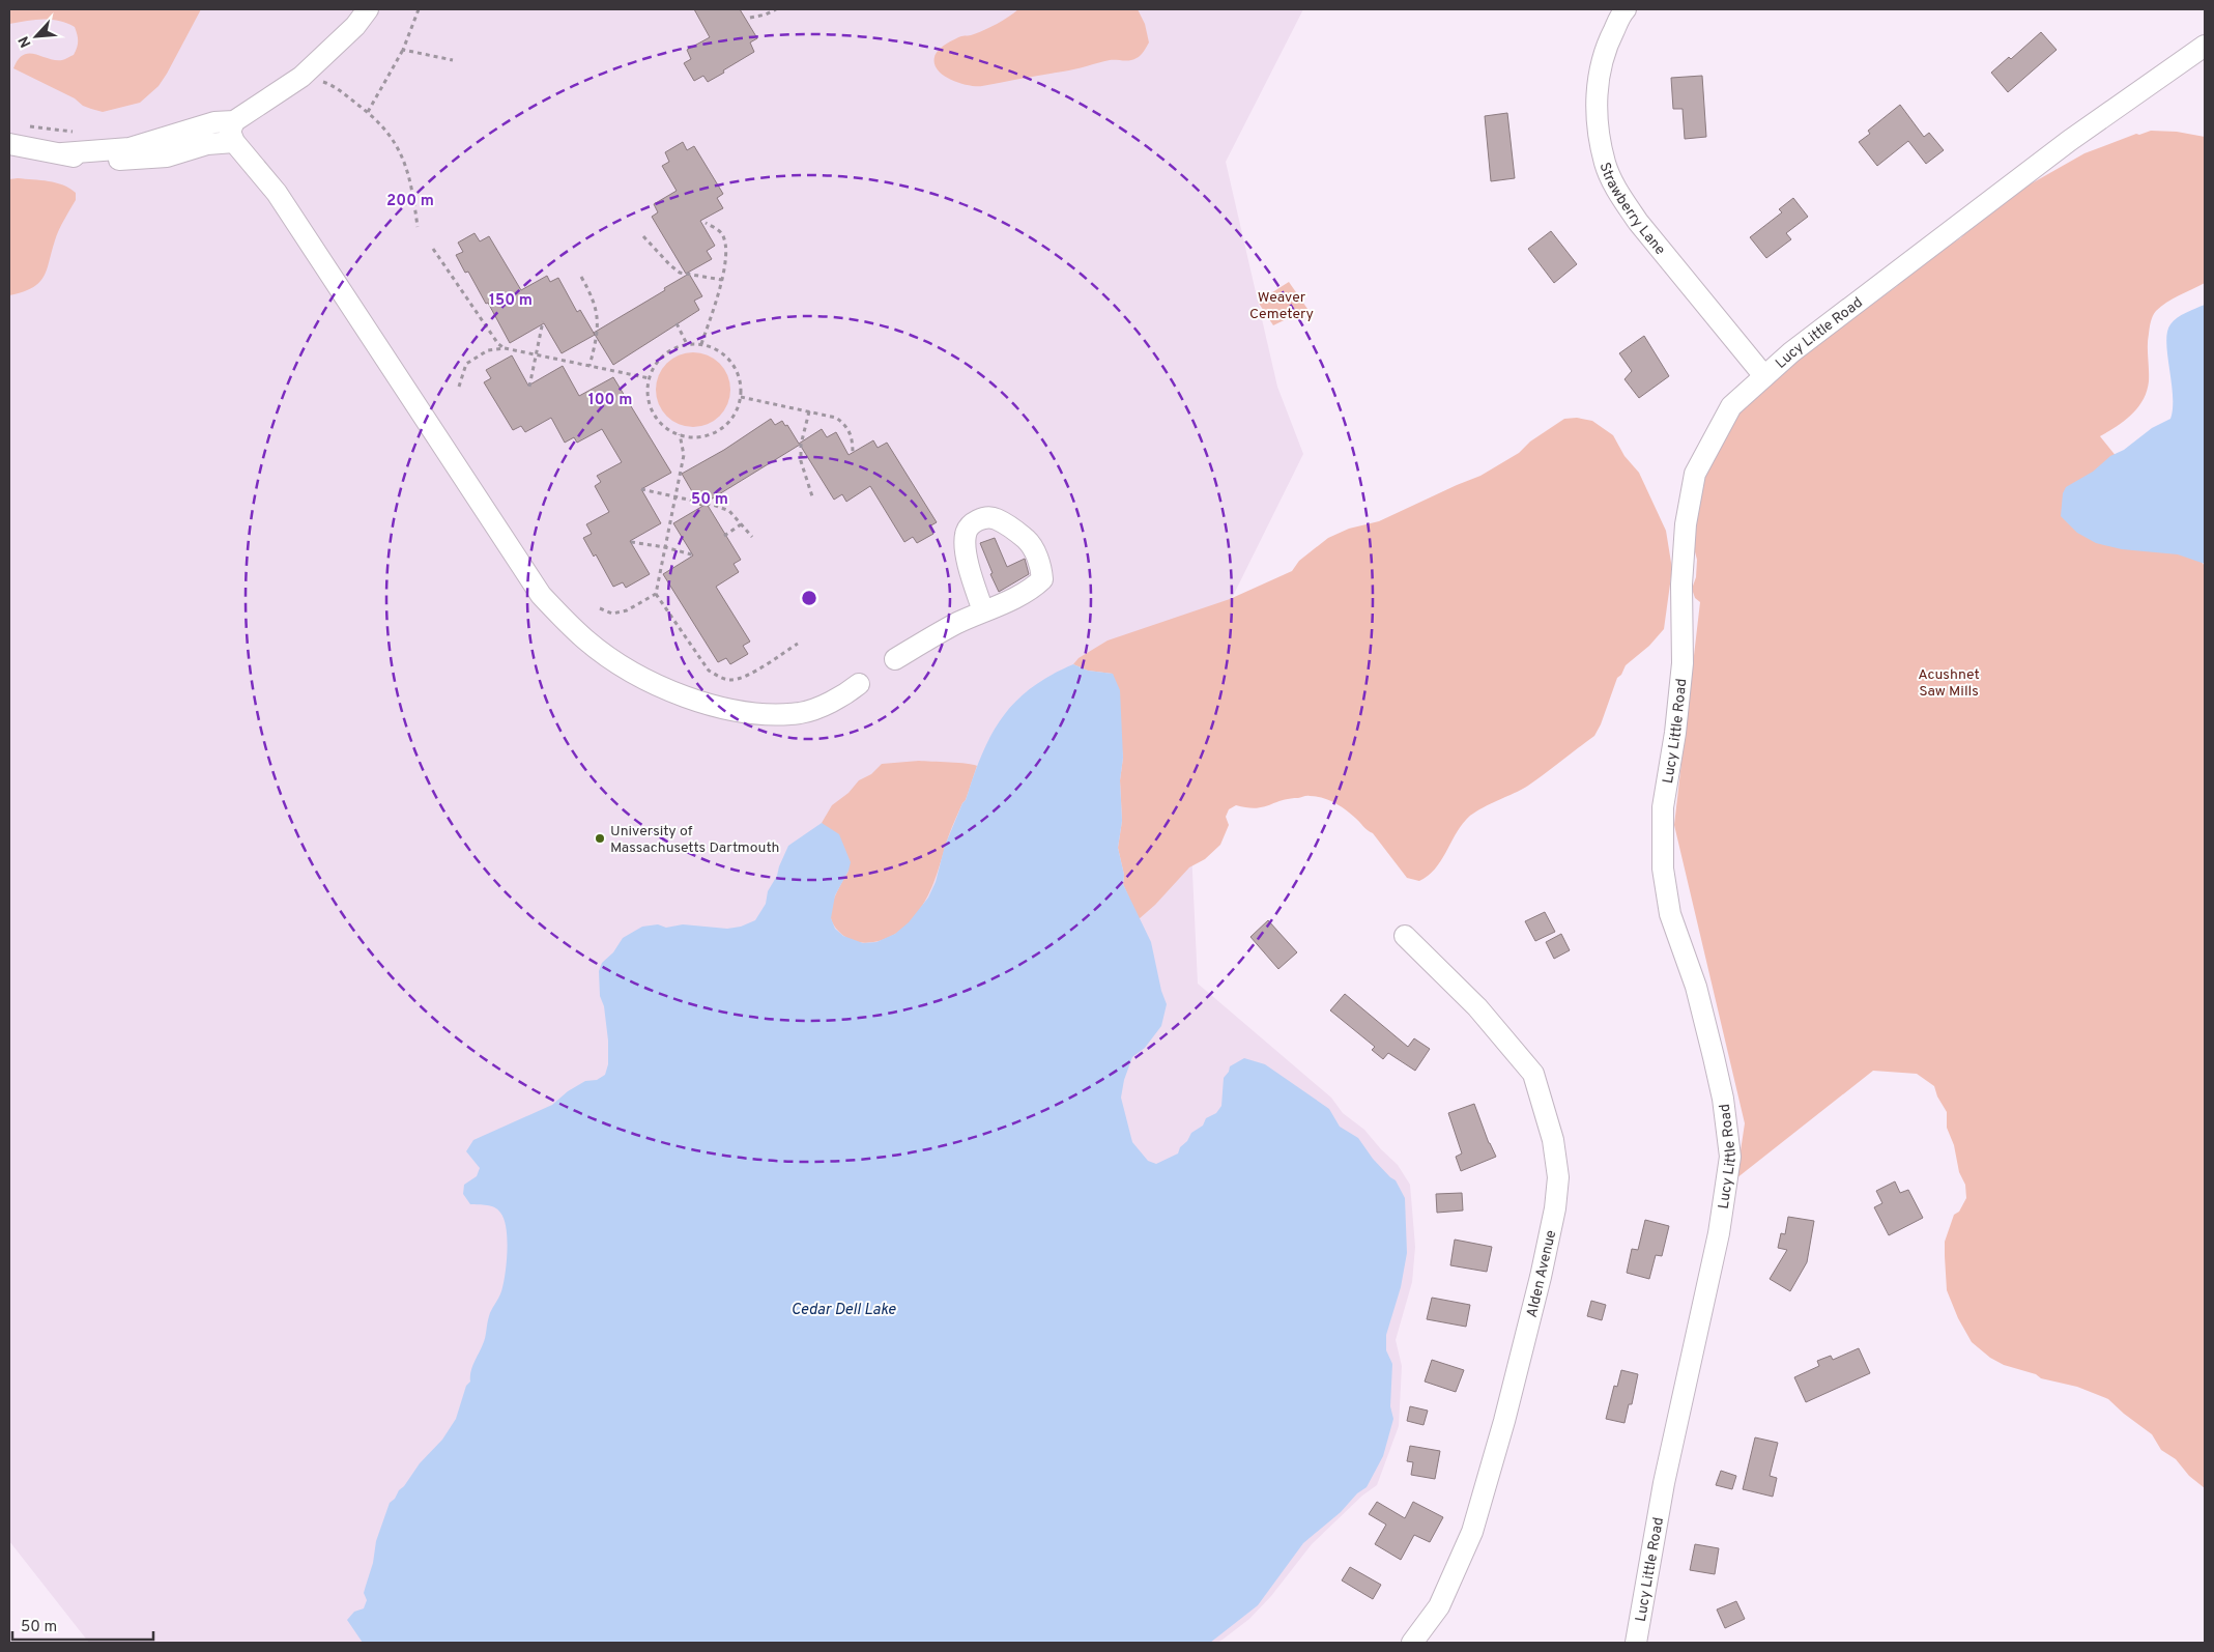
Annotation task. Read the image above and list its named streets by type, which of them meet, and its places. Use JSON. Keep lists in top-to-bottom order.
{
  "streets": {
    "street": ["Strawberry Lane", "Lucy Little Road", "Alden Avenue"]
  },
  "crossings": [
    ["Strawberry Lane", "Lucy Little Road"]
  ],
  "water": ["Cedar Dell Lake"],
  "parks": ["Weaver Cemetery", "Acushnet Saw Mills"],
  "places": ["University of Massachusetts Dartmouth"],
  "scale_bar": "50 m",
  "north": "bottom left",
  "rings": [
    "200 m",
    "150 m",
    "100 m",
    "50 m"
  ]
}
